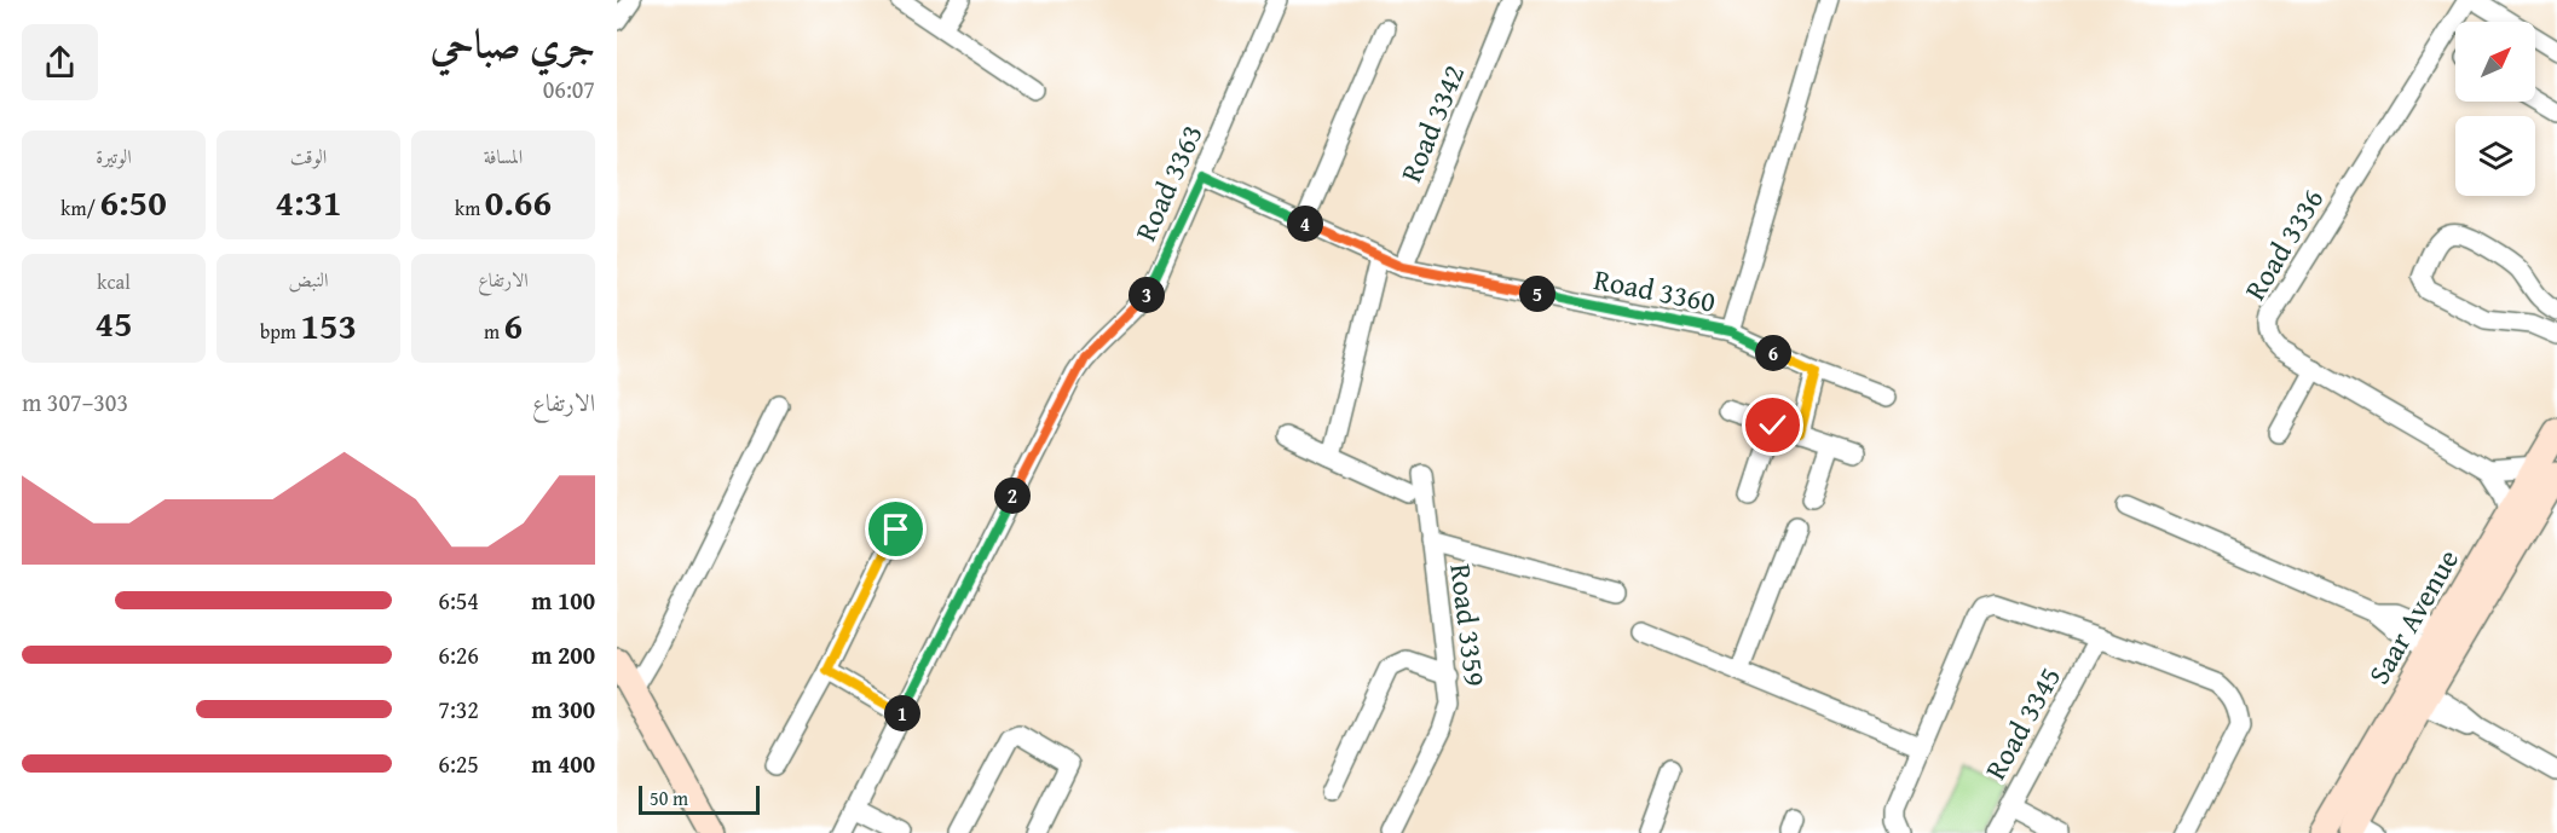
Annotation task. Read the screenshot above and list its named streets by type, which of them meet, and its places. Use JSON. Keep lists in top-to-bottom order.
{
  "streets": {
    "street": [
      "Road 3342",
      "Road 3363",
      "Road 3336",
      "Road 3360",
      "Saar Avenue",
      "Road 3359",
      "Road 3345"
    ]
  },
  "crossings": [
    ["Road 3342", "Road 3360"],
    ["Road 3363", "Road 3360"],
    ["Road 3336", "Saar Avenue"]
  ],
  "scale_bar": "50 m",
  "north": "top right",
  "page": {
    "heading": ["جري صباحي", "06:07"],
    "stats": [
      ["المسافة", "0.66 km"],
      ["الوقت", "4:31"],
      ["الوتيرة", "6:50 /km"],
      ["الارتفاع", "6 m"],
      ["النبض", "153 bpm"],
      ["kcal", "45"]
    ],
    "pins": [
      "4",
      "5",
      "3",
      "6",
      "2",
      "1"
    ],
    "chart": ["الارتفاع", "303–307 m"],
    "list": [
      {
        "name": "100 m",
        "note": "6:54"
      },
      {
        "name": "200 m",
        "note": "6:26"
      },
      {
        "name": "300 m",
        "note": "7:32"
      },
      {
        "name": "400 m",
        "note": "6:25"
      }
    ],
    "scale": "50 m"
  }
}
